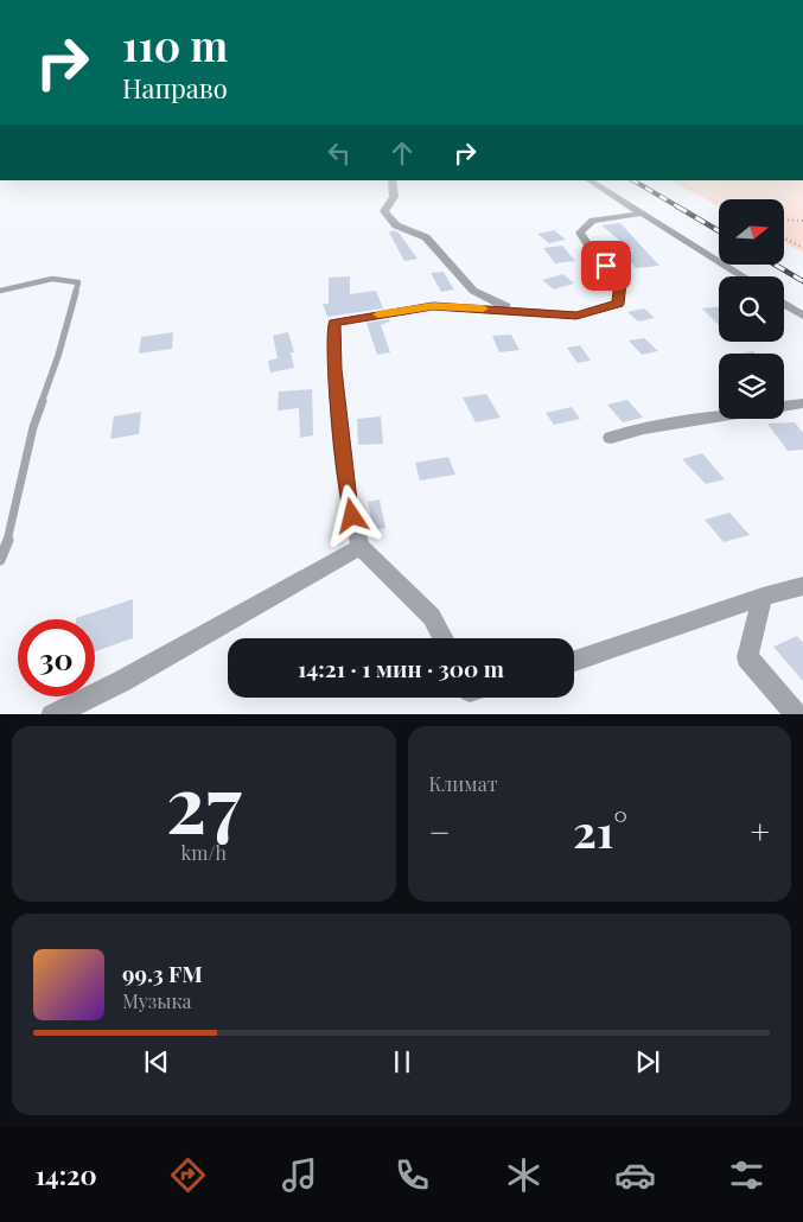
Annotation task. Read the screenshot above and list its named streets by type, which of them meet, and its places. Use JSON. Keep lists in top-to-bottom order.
{
  "north": "right",
  "page": {
    "turn": ["110 m", "Направо"],
    "limit": "30",
    "trip": "14:21 · 1 мин · 300 m",
    "tile": [
      ["27", "km/h"],
      "Климат"
    ],
    "heat": ["−", "21°", "+"],
    "song": ["99.3 FM", "Музыка"],
    "tabs": "14:20"
  }
}
